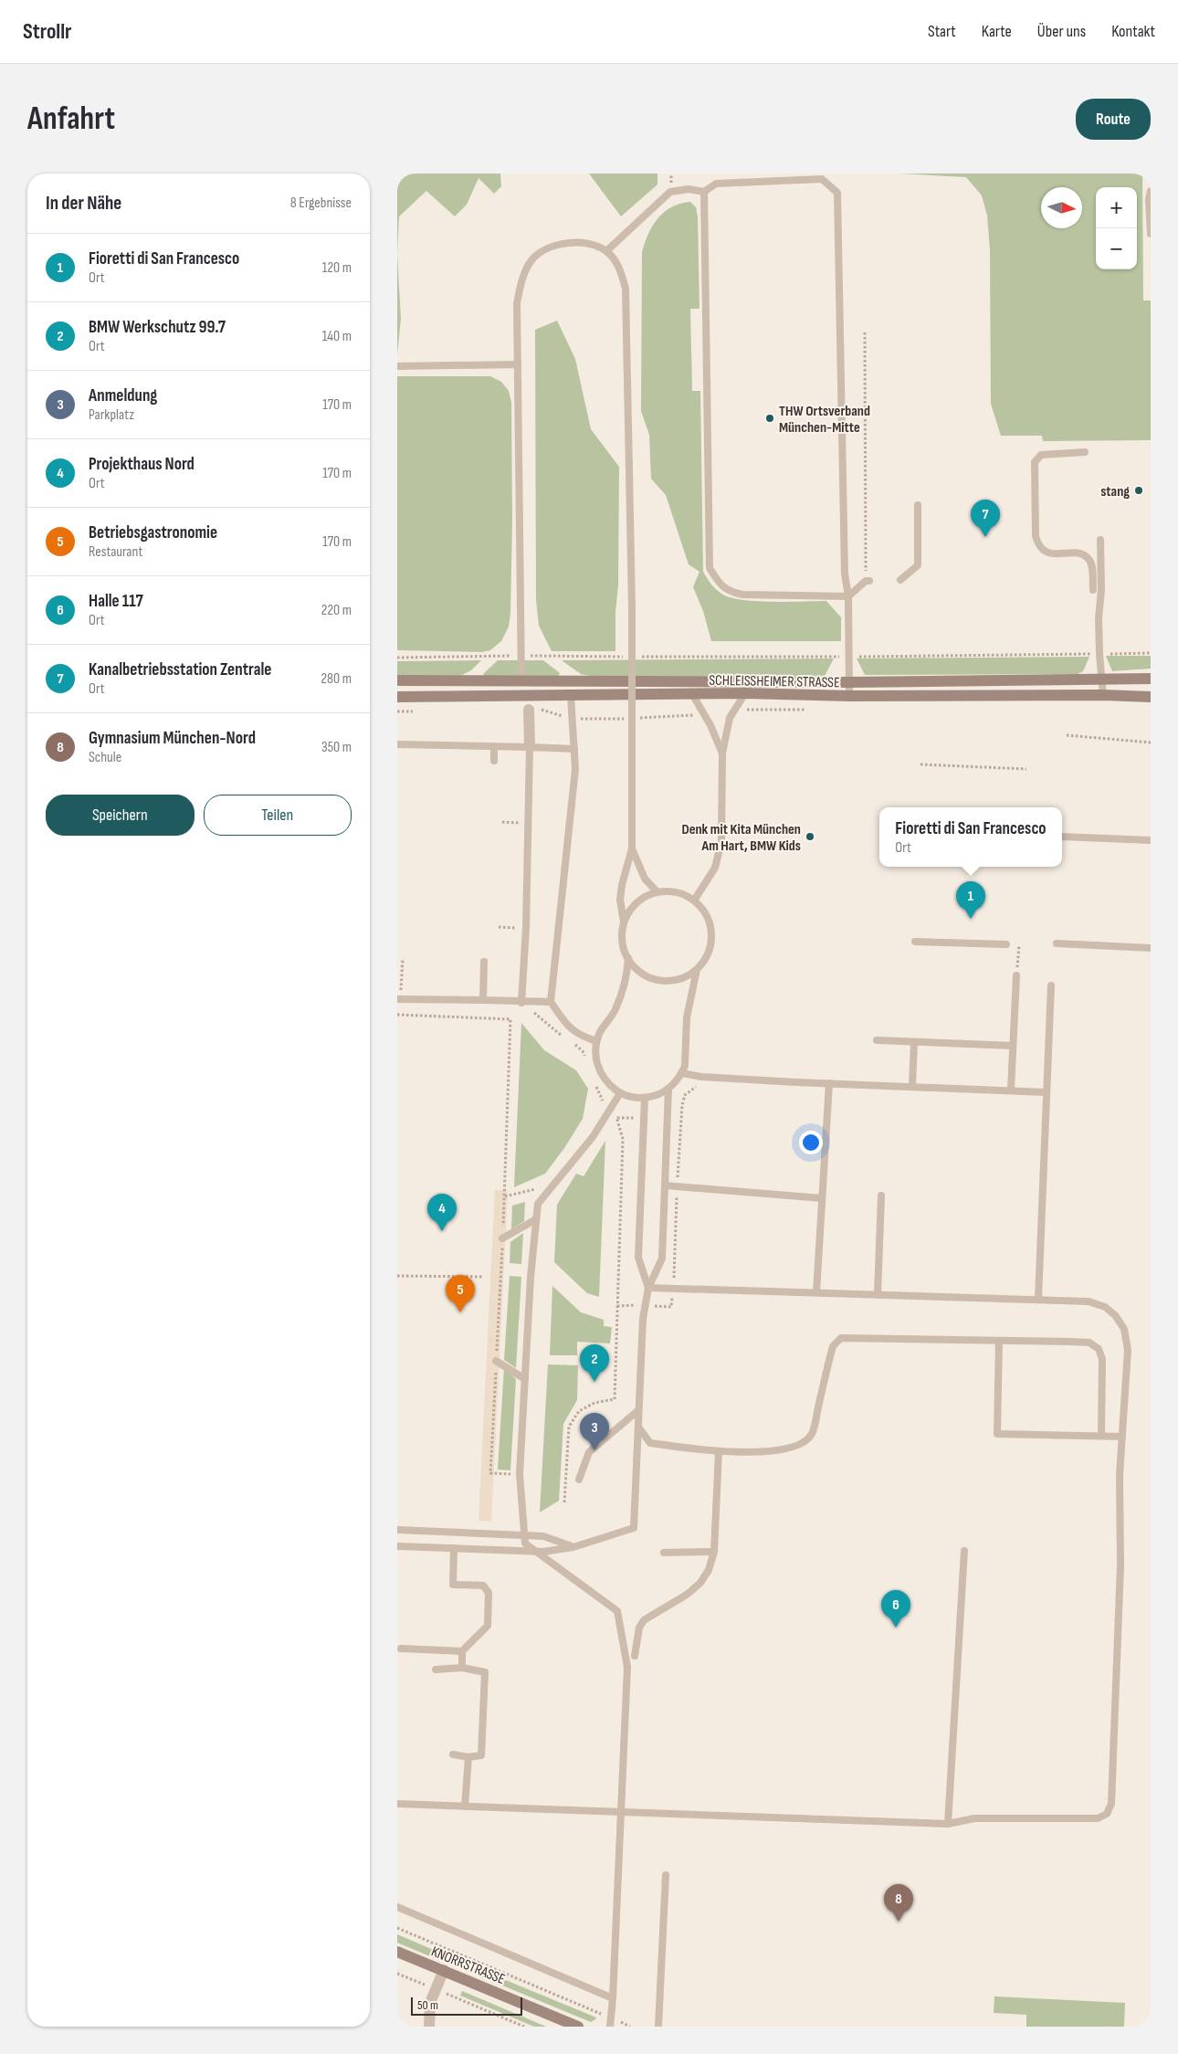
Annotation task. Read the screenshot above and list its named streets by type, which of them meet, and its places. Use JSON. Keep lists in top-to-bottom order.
{
  "streets": {
    "main road": ["SCHLEISSHEIMER STRASSE", "KNORRSTRASSE"]
  },
  "places": ["THW Ortsverband München-Mitte", "stang", "Denk mit Kita München Am Hart, BMW Kids"],
  "scale_bar": "50 m",
  "north": "right",
  "page": {
    "header": "Strollr",
    "nav": [
      "Start",
      "Karte",
      "Über uns",
      "Kontakt"
    ],
    "buttons": [
      "Route",
      ["Speichern", "Teilen"]
    ],
    "title": "Anfahrt",
    "heading": ["In der Nähe", "8 Ergebnisse"],
    "map_buttons": ["+", "−"],
    "list": [
      {
        "mark": "1",
        "name": "Fioretti di San Francesco",
        "note": "Ort",
        "value": "120 m"
      },
      {
        "mark": "2",
        "name": "BMW Werkschutz 99.7",
        "note": "Ort",
        "value": "140 m"
      },
      {
        "mark": "3",
        "name": "Anmeldung",
        "note": "Parkplatz",
        "value": "170 m"
      },
      {
        "mark": "4",
        "name": "Projekthaus Nord",
        "note": "Ort",
        "value": "170 m"
      },
      {
        "mark": "5",
        "name": "Betriebsgastronomie",
        "note": "Restaurant",
        "value": "170 m"
      },
      {
        "mark": "6",
        "name": "Halle 117",
        "note": "Ort",
        "value": "220 m"
      },
      {
        "mark": "7",
        "name": "Kanalbetriebsstation Zentrale",
        "note": "Ort",
        "value": "280 m"
      },
      {
        "mark": "8",
        "name": "Gymnasium München-Nord",
        "note": "Schule",
        "value": "350 m"
      }
    ],
    "pins": [
      "7",
      "1",
      "4",
      "5",
      "2",
      "3",
      "6",
      "8"
    ],
    "popup": ["Fioretti di San Francesco", "Ort"],
    "scale": "50 m"
  }
}
